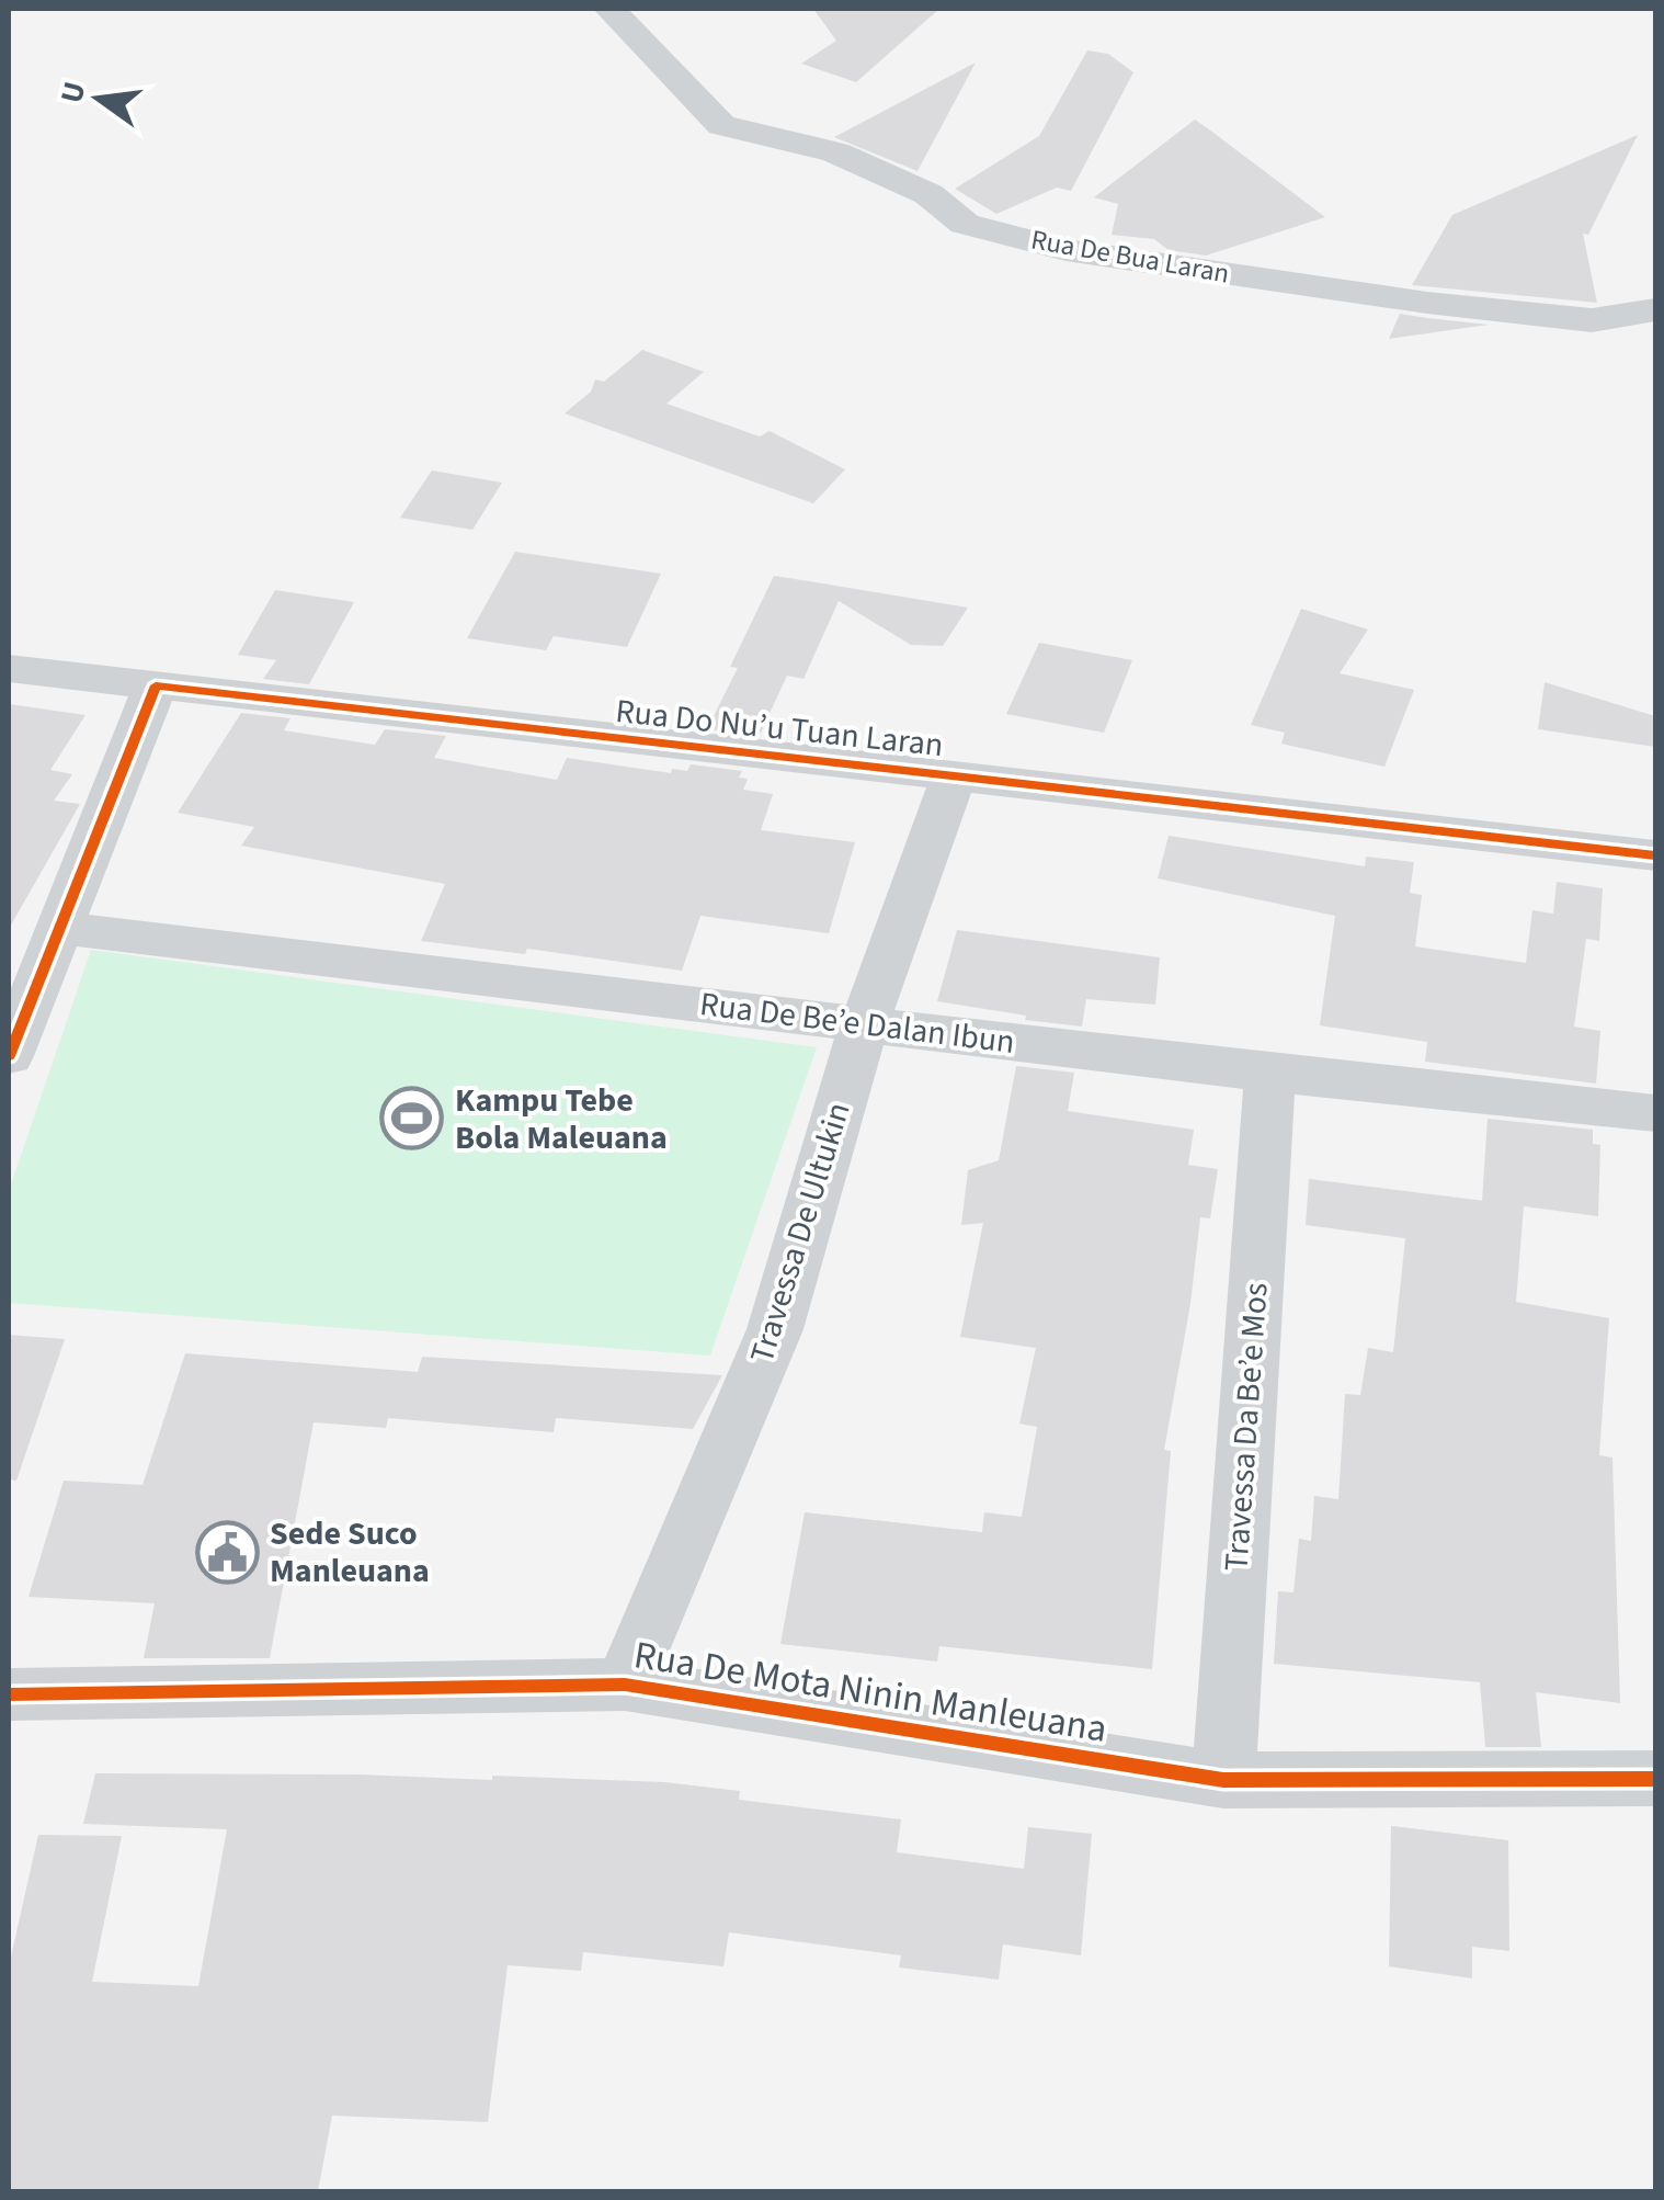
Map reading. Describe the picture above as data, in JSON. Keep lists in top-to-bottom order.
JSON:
{
  "streets": {
    "street": [
      "Rua De Bua Laran",
      "Rua Do Nu’u Tuan Laran",
      "Rua De Be’e Dalan Ibun",
      "Travessa De Ultukin",
      "Travessa Da Be’e Mos",
      "Rua De Mota Ninin Manleuana"
    ]
  },
  "crossings": [
    ["Rua Do Nu’u Tuan Laran", "Travessa De Ultukin"],
    ["Rua De Be’e Dalan Ibun", "Travessa De Ultukin"],
    ["Rua De Be’e Dalan Ibun", "Travessa Da Be’e Mos"],
    ["Travessa De Ultukin", "Rua De Mota Ninin Manleuana"],
    ["Travessa Da Be’e Mos", "Rua De Mota Ninin Manleuana"]
  ],
  "places": {
    "sports": ["Kampu Tebe Bola Maleuana"],
    "public building": ["Sede Suco Manleuana"]
  },
  "north": "left"
}
